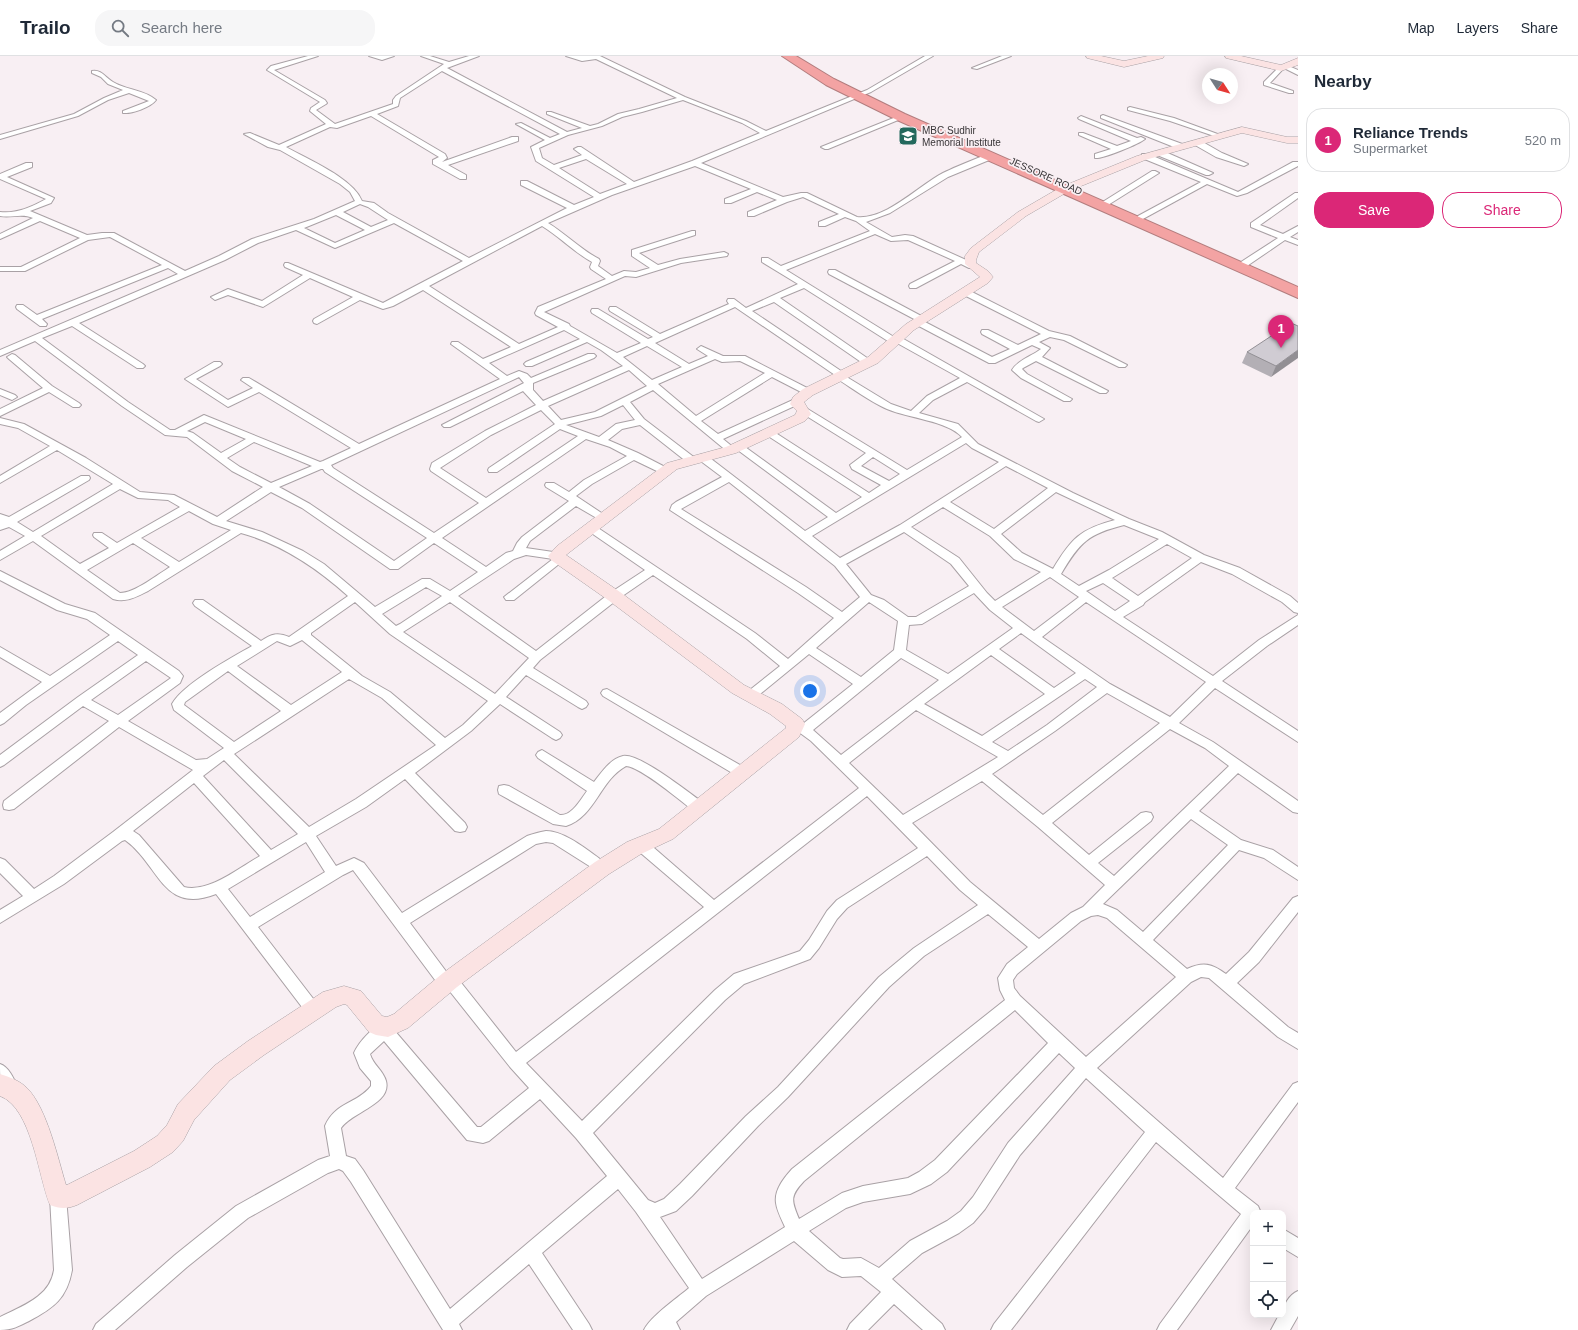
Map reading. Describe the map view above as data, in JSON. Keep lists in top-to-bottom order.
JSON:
{
  "streets": {
    "highway": ["JESSORE ROAD"]
  },
  "places": {
    "school or university": ["MBC Sudhir Memorial Institute"]
  },
  "north": "bottom right",
  "page": {
    "header": "Trailo",
    "search": "Search here",
    "nav": ["Map", "Layers", "Share"],
    "heading": "Nearby",
    "list": [
      {
        "mark": "1",
        "name": "Reliance Trends",
        "note": "Supermarket",
        "value": "520 m"
      }
    ],
    "buttons": ["Save", "Share"],
    "pins": "1",
    "map_buttons": ["+", "−"]
  }
}
